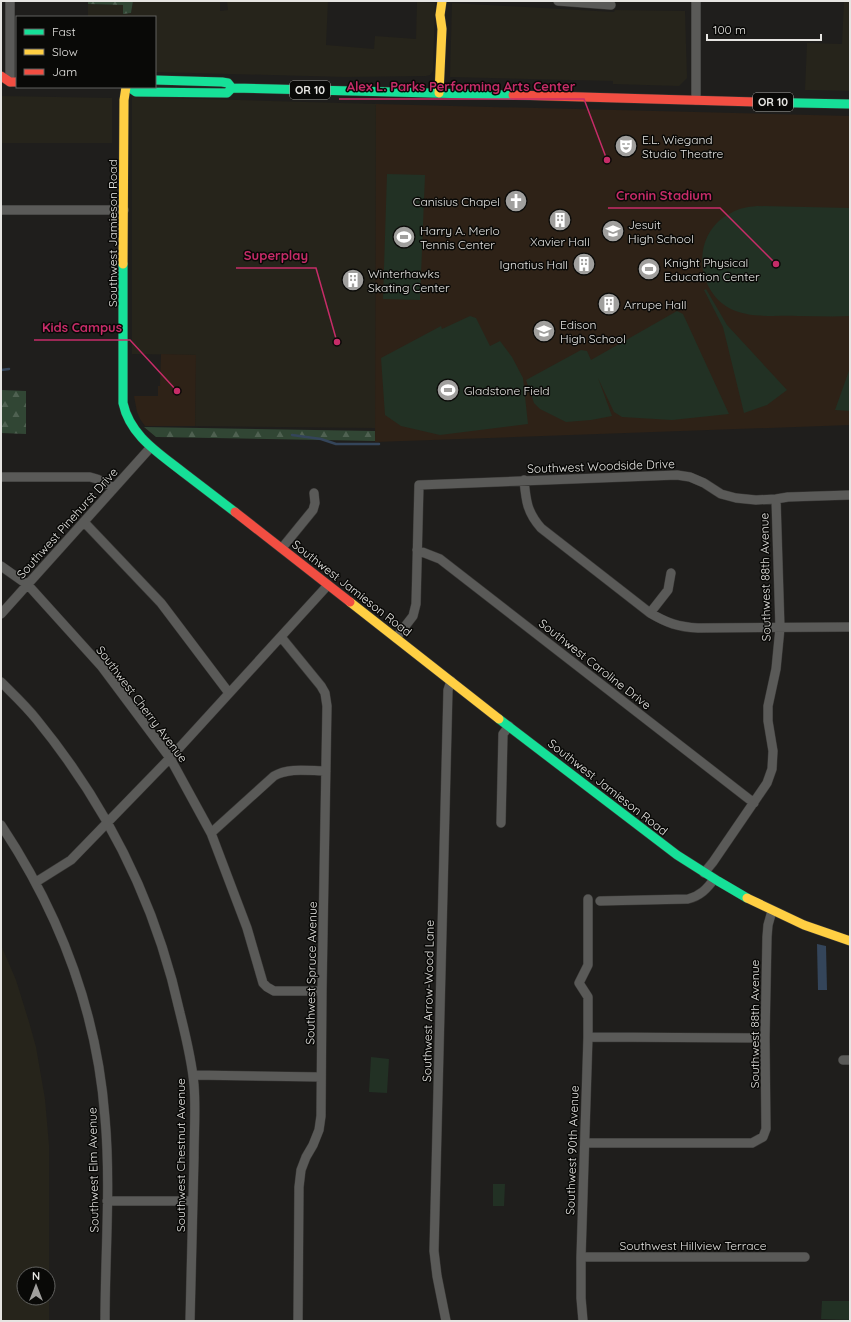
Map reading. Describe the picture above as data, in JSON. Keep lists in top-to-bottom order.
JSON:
{
  "streets": {
    "street": [
      "OR 10",
      "Southwest Jamieson Road",
      "Southwest Woodside Drive",
      "Southwest Pinehurst Drive",
      "Southwest 88th Avenue",
      "Southwest Caroline Drive",
      "Southwest Cherry Avenue",
      "Southwest Spruce Avenue",
      "Southwest Arrow-Wood Lane",
      "Southwest 90th Avenue",
      "Southwest Chestnut Avenue",
      "Southwest Elm Avenue",
      "Southwest Hillview Terrace"
    ]
  },
  "crossings": [
    ["Southwest Jamieson Road", "Southwest Pinehurst Drive"],
    ["Southwest Jamieson Road", "Southwest 88th Avenue"],
    ["Southwest Jamieson Road", "Southwest Arrow-Wood Lane"],
    ["Southwest Woodside Drive", "Southwest 88th Avenue"],
    ["Southwest Woodside Drive", "Southwest Caroline Drive"],
    ["Southwest Pinehurst Drive", "Southwest Cherry Avenue"],
    ["Southwest 88th Avenue", "Southwest Caroline Drive"],
    ["Southwest 88th Avenue", "Southwest 90th Avenue"],
    ["Southwest Cherry Avenue", "Southwest Spruce Avenue"],
    ["Southwest 90th Avenue", "Southwest Hillview Terrace"]
  ],
  "places": {
    "theatre": ["E.L. Wiegand Studio Theatre"],
    "other": [
      "Alex L. Parks Performing Arts Center",
      "Cronin Stadium",
      "Superplay",
      "Kids Campus"
    ],
    "church": ["Canisius Chapel"],
    "building": [
      "Xavier Hall",
      "Ignatius Hall",
      "Winterhawks Skating Center",
      "Arrupe Hall"
    ],
    "school or university": ["Jesuit High School", "Edison High School"],
    "sports": ["Harry A. Merlo Tennis Center", "Knight Physical Education Center", "Gladstone Field"]
  },
  "legend": ["Fast", "Slow", "Jam"],
  "scale_bar": "100 m",
  "north": "top"
}
